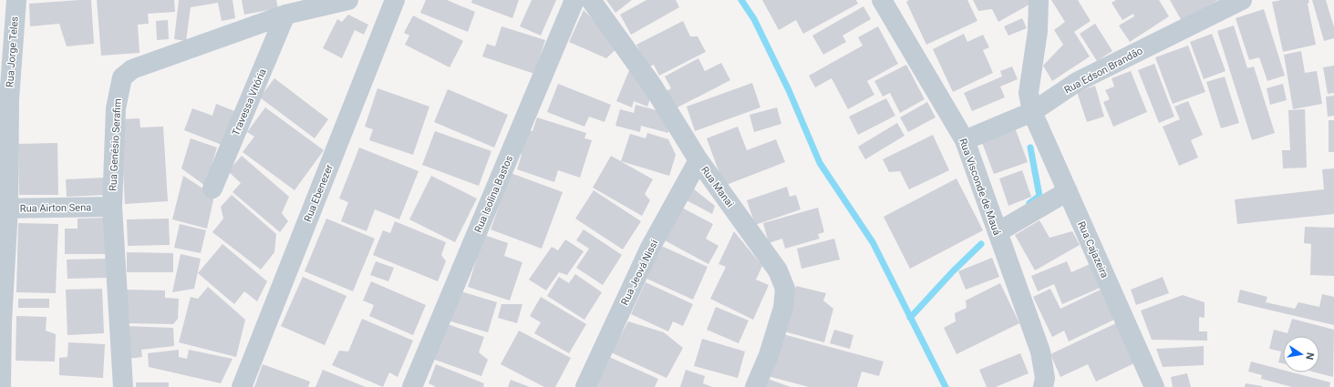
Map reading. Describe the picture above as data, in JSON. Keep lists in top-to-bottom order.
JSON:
{
  "streets": {
    "street": [
      "Rua Jorge Teles",
      "Rua Edson Brandão",
      "Travessa Vitória",
      "Rua Genésio Serafim",
      "Rua Manai",
      "Rua Visconde de Mauá",
      "Rua Ebenezer",
      "Rua Isolina Bastos",
      "Rua Airton Sena",
      "Rua Cajazeira",
      "Rua Jeová Nissi"
    ]
  },
  "crossings": [
    ["Rua Jorge Teles", "Rua Airton Sena"],
    ["Rua Edson Brandão", "Rua Visconde de Mauá"],
    ["Rua Edson Brandão", "Rua Cajazeira"],
    ["Travessa Vitória", "Rua Genésio Serafim"],
    ["Rua Genésio Serafim", "Rua Airton Sena"],
    ["Rua Manai", "Rua Jeová Nissi"]
  ],
  "north": "right"
}
